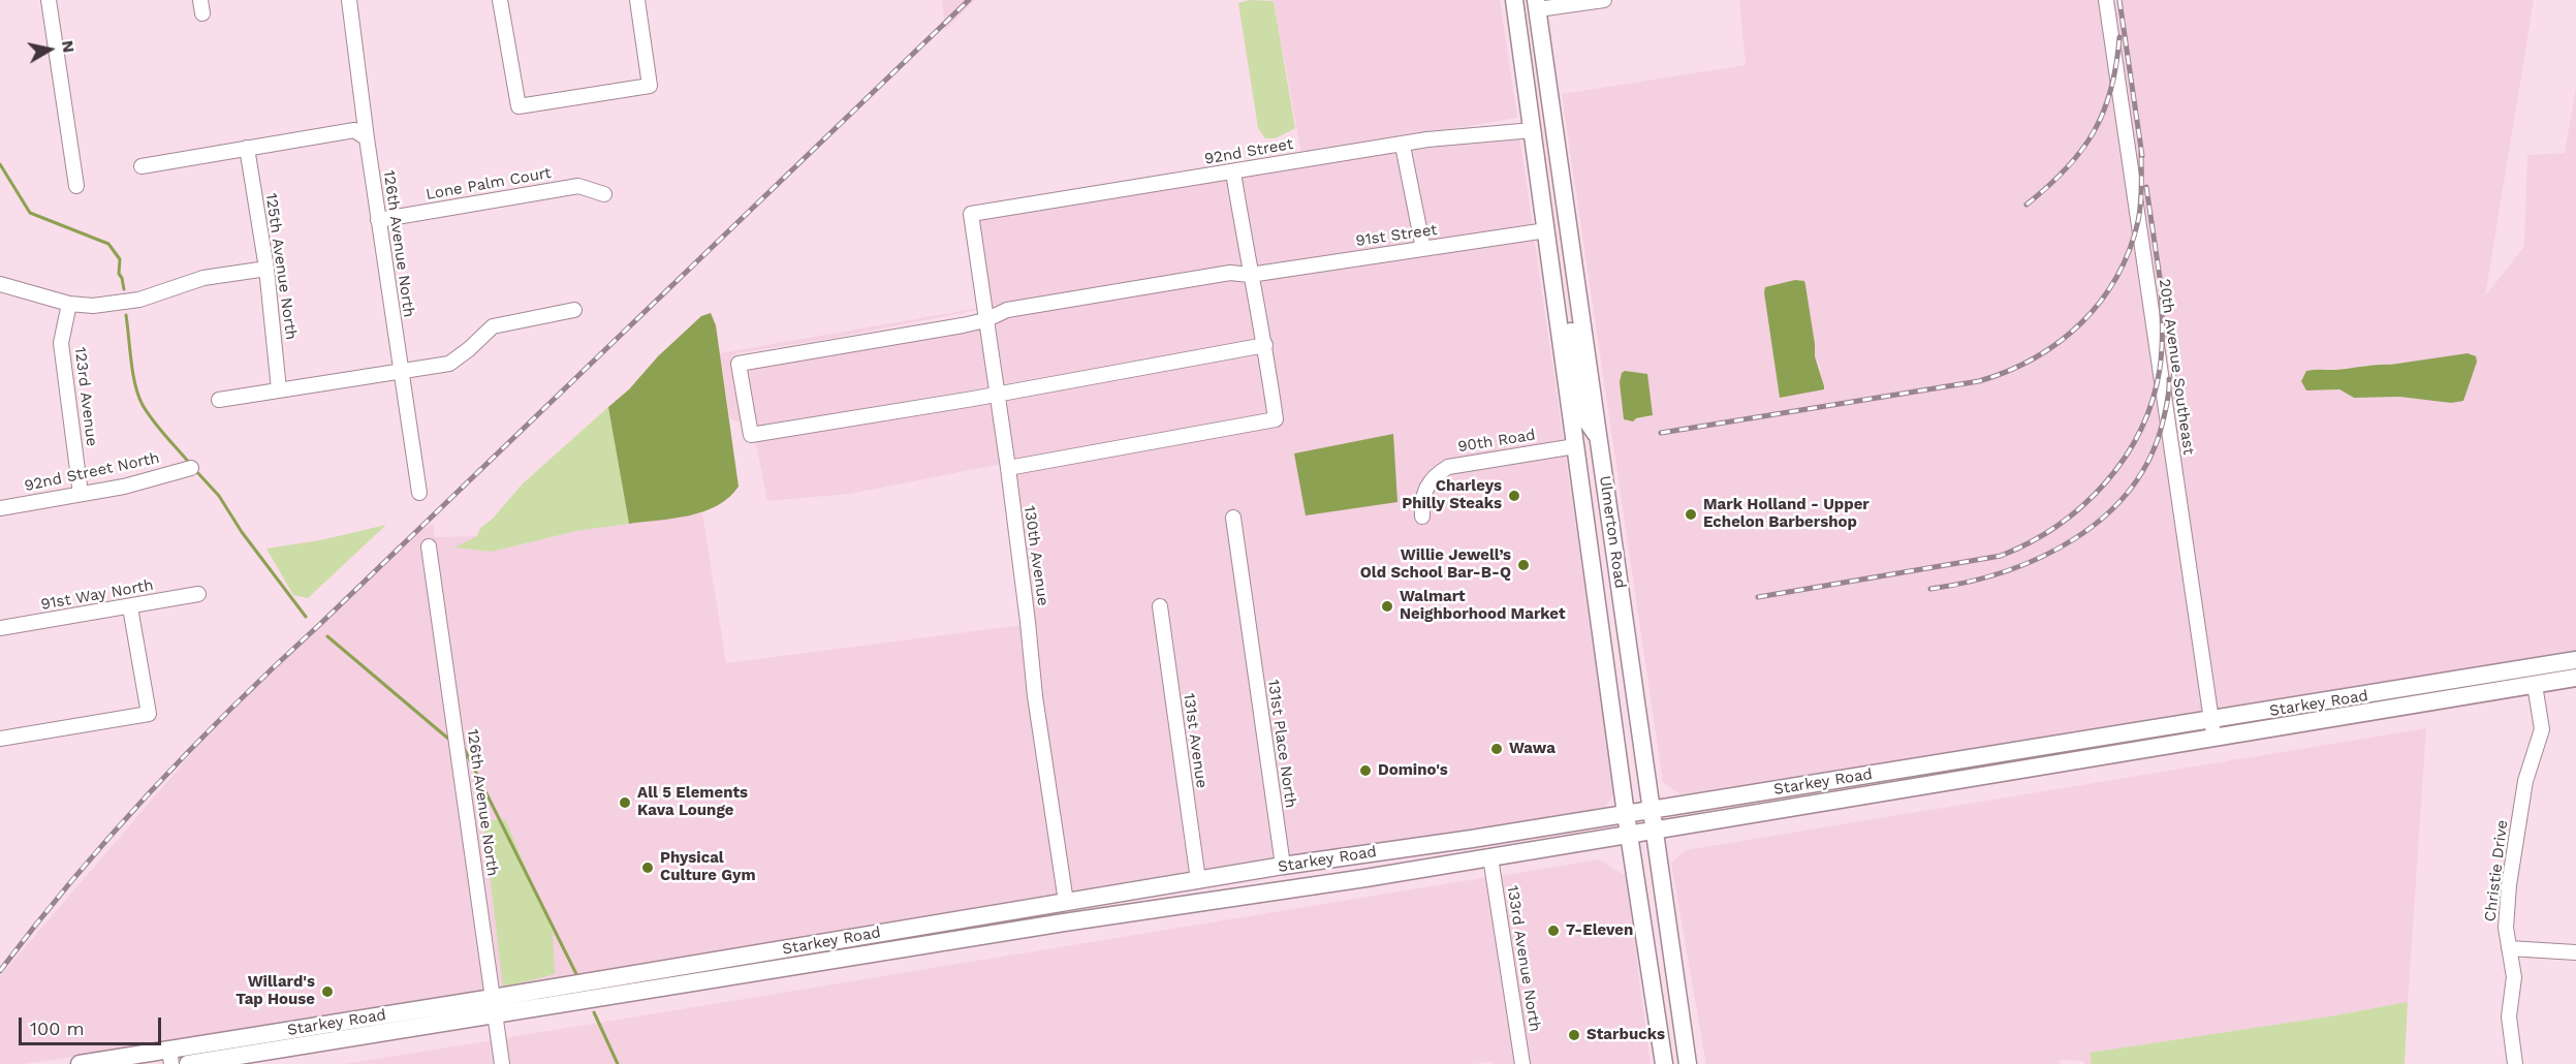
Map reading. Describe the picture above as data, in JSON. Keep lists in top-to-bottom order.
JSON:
{
  "streets": {
    "main road": ["Ulmerton Road", "Starkey Road"],
    "street": [
      "92nd Street",
      "Lone Palm Court",
      "91st Street",
      "126th Avenue North",
      "125th Avenue North",
      "20th Avenue Southeast",
      "123rd Avenue",
      "90th Road",
      "92nd Street North",
      "130th Avenue",
      "91st Way North",
      "131st Avenue",
      "131st Place North",
      "Christie Drive",
      "133rd Avenue North"
    ]
  },
  "crossings": [
    ["92nd Street", "Ulmerton Road"],
    ["92nd Street", "130th Avenue"],
    ["Lone Palm Court", "126th Avenue North"],
    ["91st Street", "Ulmerton Road"],
    ["91st Street", "130th Avenue"],
    ["126th Avenue North", "Starkey Road"],
    ["20th Avenue Southeast", "Starkey Road"],
    ["123rd Avenue", "92nd Street North"],
    ["90th Road", "Ulmerton Road"],
    ["Ulmerton Road", "Starkey Road"],
    ["130th Avenue", "Starkey Road"],
    ["Starkey Road", "131st Avenue"],
    ["Starkey Road", "131st Place North"],
    ["Starkey Road", "Christie Drive"],
    ["Starkey Road", "133rd Avenue North"]
  ],
  "places": [
    "Charleys Philly Steaks",
    "Mark Holland - Upper Echelon Barbershop",
    "Willie Jewell’s Old School Bar-B-Q",
    "Walmart Neighborhood Market",
    "Wawa",
    "Domino's",
    "All 5 Elements Kava Lounge",
    "Physical Culture Gym",
    "7-Eleven",
    "Willard's Tap House",
    "Starbucks"
  ],
  "scale_bar": "100 m",
  "north": "right"
}
